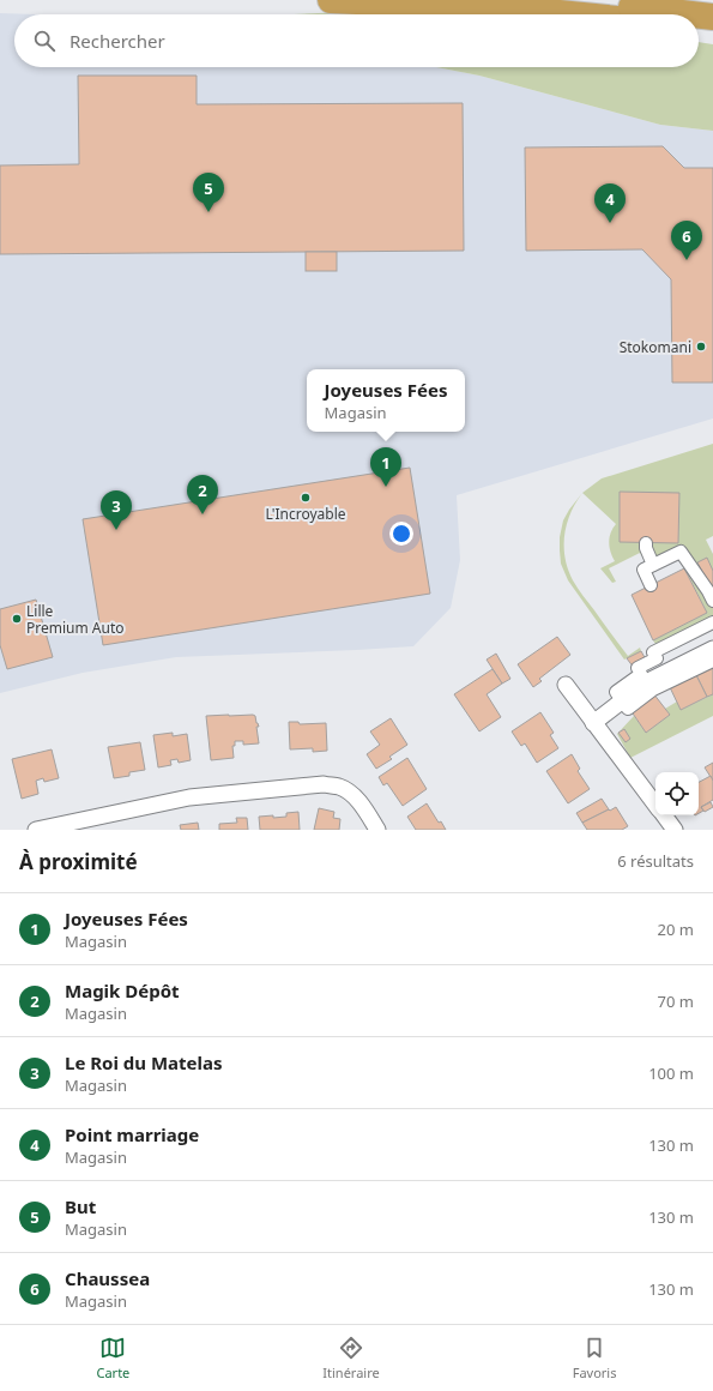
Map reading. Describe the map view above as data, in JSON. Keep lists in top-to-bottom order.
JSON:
{
  "places": ["Stokomani", "L'Incroyable", "Lille Premium Auto"],
  "page": {
    "search": "Rechercher",
    "pins": [
      "5",
      "4",
      "6",
      "1",
      "2",
      "3"
    ],
    "popup": ["Joyeuses Fées", "Magasin"],
    "heading": ["À proximité", "6 résultats"],
    "list": [
      {
        "mark": "1",
        "name": "Joyeuses Fées",
        "note": "Magasin",
        "value": "20 m"
      },
      {
        "mark": "2",
        "name": "Magik Dépôt",
        "note": "Magasin",
        "value": "70 m"
      },
      {
        "mark": "3",
        "name": "Le Roi du Matelas",
        "note": "Magasin",
        "value": "100 m"
      },
      {
        "mark": "4",
        "name": "Point marriage",
        "note": "Magasin",
        "value": "130 m"
      },
      {
        "mark": "5",
        "name": "But",
        "note": "Magasin",
        "value": "130 m"
      },
      {
        "mark": "6",
        "name": "Chaussea",
        "note": "Magasin",
        "value": "130 m"
      }
    ],
    "nav": ["Carte", "Itinéraire", "Favoris"]
  }
}
